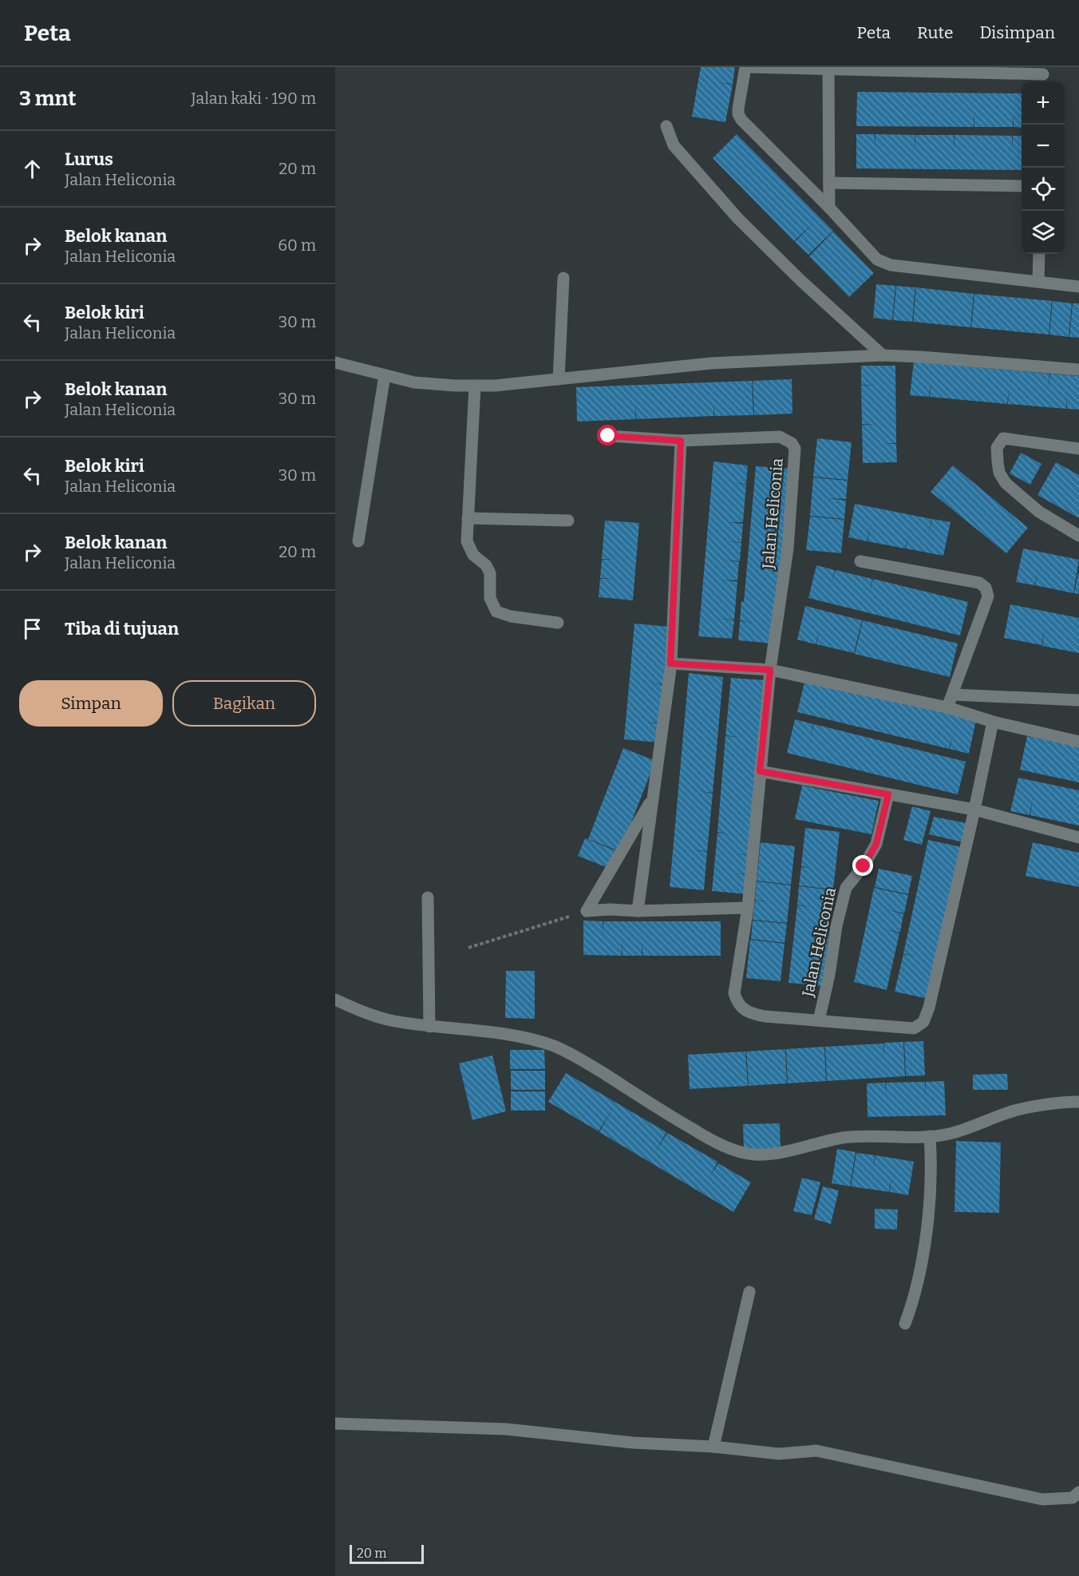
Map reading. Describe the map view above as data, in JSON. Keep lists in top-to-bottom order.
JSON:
{
  "streets": {
    "street": ["Jalan Heliconia"]
  },
  "scale_bar": "20 m",
  "page": {
    "header": "Peta",
    "nav": ["Peta", "Rute", "Disimpan"],
    "heading": ["3 mnt", "Jalan kaki · 190 m"],
    "map_buttons": ["+", "−"],
    "list": [
      ["Lurus", "Jalan Heliconia", "20 m"],
      ["Belok kanan", "Jalan Heliconia", "60 m"],
      ["Belok kiri", "Jalan Heliconia", "30 m"],
      ["Belok kanan", "Jalan Heliconia", "30 m"],
      ["Belok kiri", "Jalan Heliconia", "30 m"],
      ["Belok kanan", "Jalan Heliconia", "20 m"],
      "Tiba di tujuan"
    ],
    "buttons": ["Simpan", "Bagikan"],
    "scale": "20 m"
  }
}
